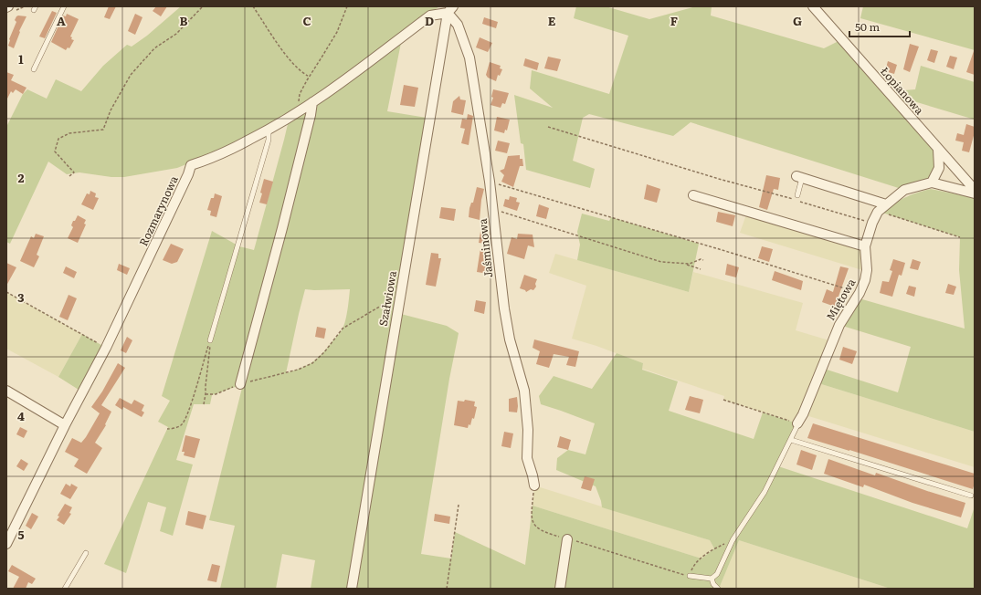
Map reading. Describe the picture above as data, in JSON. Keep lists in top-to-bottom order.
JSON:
{
  "streets": {
    "street": [
      "Łopianowa",
      "Rozmarynowa",
      "Jaśminowa",
      "Szałwiowa",
      "Miętowa"
    ]
  },
  "crossings": [
    ["Rozmarynowa", "Jaśminowa"],
    ["Rozmarynowa", "Szałwiowa"],
    ["Jaśminowa", "Szałwiowa"]
  ],
  "scale_bar": "50 m",
  "grid": {
    "columns": [
      "A",
      "B",
      "C",
      "D",
      "E",
      "F",
      "G"
    ],
    "rows": [
      "1",
      "2",
      "3",
      "4",
      "5"
    ]
  }
}
